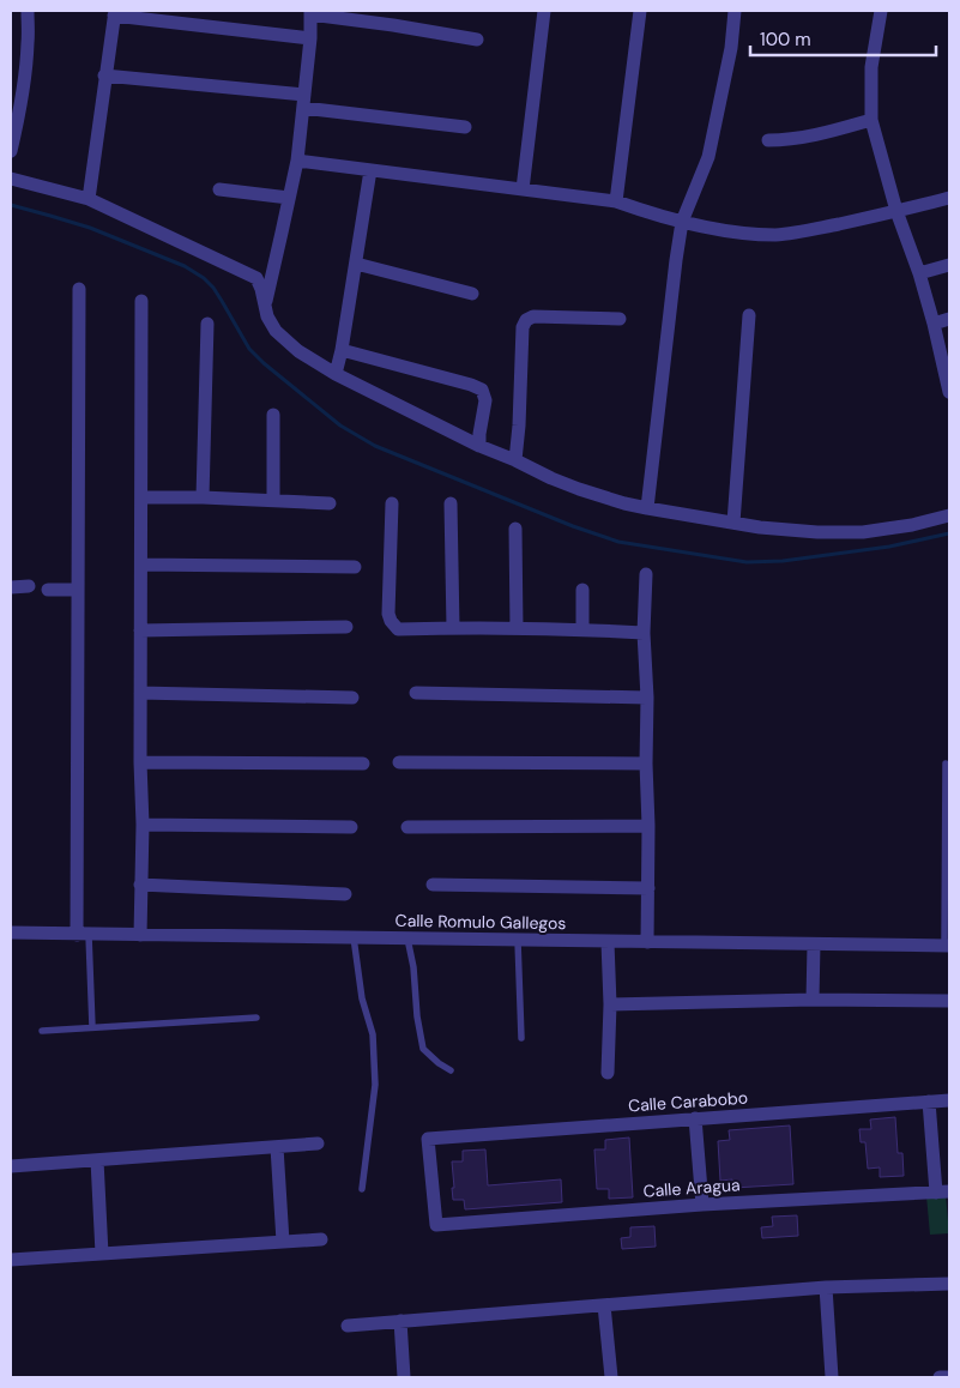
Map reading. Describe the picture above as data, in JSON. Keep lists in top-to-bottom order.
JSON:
{
  "streets": {
    "street": ["Calle Romulo Gallegos", "Calle Carabobo", "Calle Aragua"]
  },
  "crossings": [
    ["Calle Carabobo", "Calle Aragua"]
  ],
  "scale_bar": "100 m"
}
